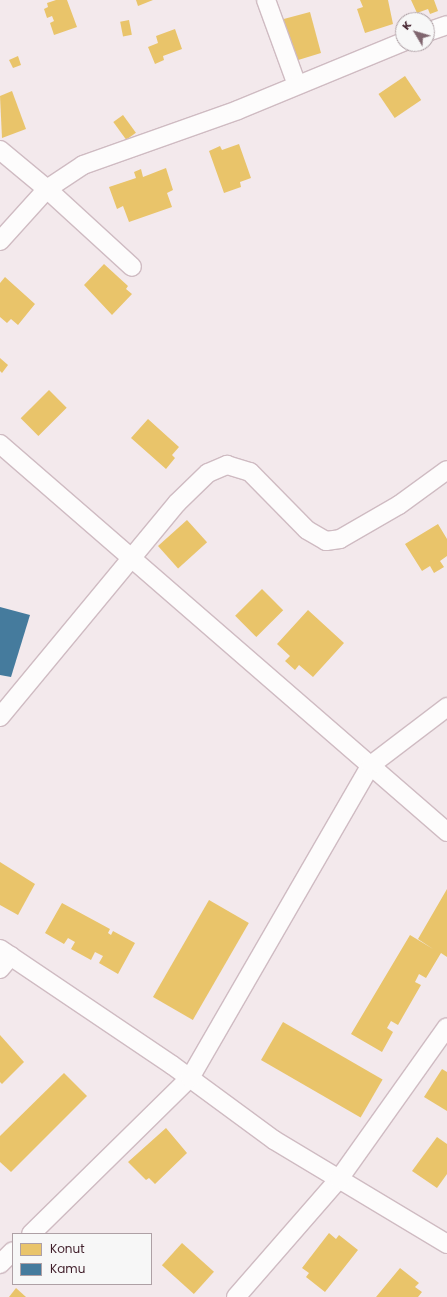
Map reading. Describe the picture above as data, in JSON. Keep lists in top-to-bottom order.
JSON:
{
  "legend": ["Konut", "Kamu"],
  "north": "top left"
}
